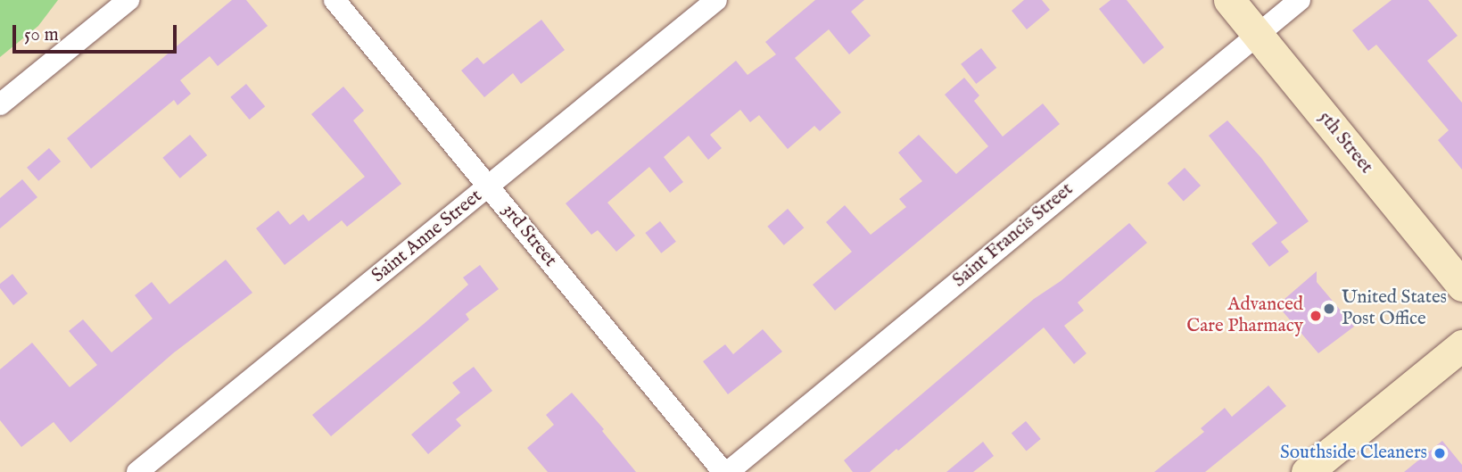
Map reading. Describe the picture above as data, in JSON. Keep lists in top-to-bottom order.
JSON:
{
  "streets": {
    "main road": ["5th Street"],
    "street": ["3rd Street", "Saint Francis Street", "Saint Anne Street"]
  },
  "crossings": [
    ["5th Street", "Saint Francis Street"],
    ["3rd Street", "Saint Anne Street"]
  ],
  "places": ["United States Post Office", "Advanced Care Pharmacy", "Southside Cleaners"],
  "scale_bar": "50 m"
}
